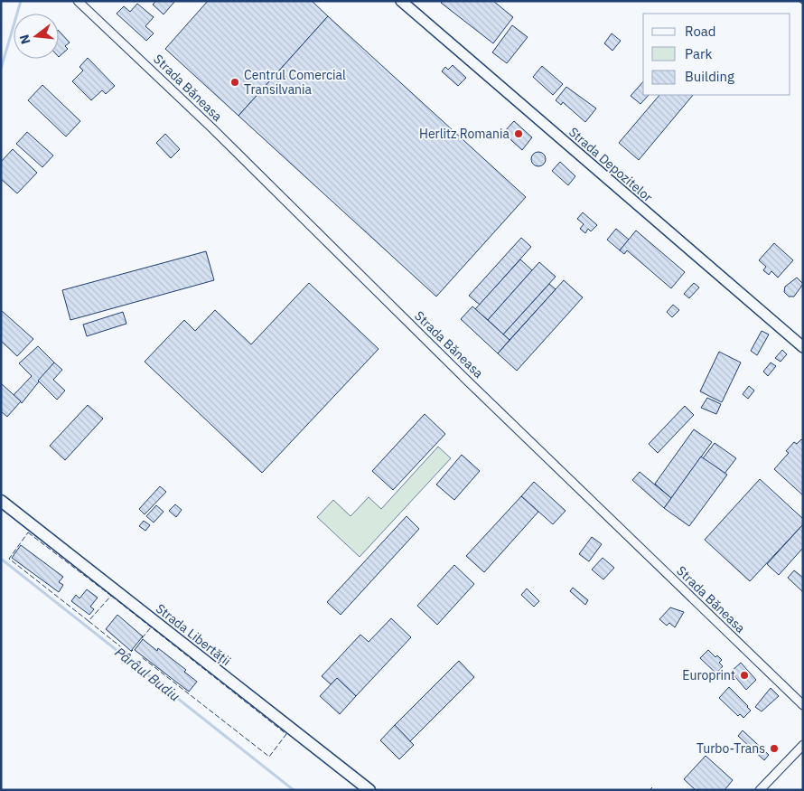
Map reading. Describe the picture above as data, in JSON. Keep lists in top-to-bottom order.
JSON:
{
  "streets": {
    "main road": ["Strada Libertății"],
    "street": ["Strada Băneasa", "Strada Depozitelor"]
  },
  "water": ["Pârâul Budiu"],
  "places": [
    "Centrul Comercial Transilvania",
    "Herlitz Romania",
    "Europrint",
    "Turbo-Trans"
  ],
  "legend": ["Road", "Park", "Building"],
  "north": "left"
}
